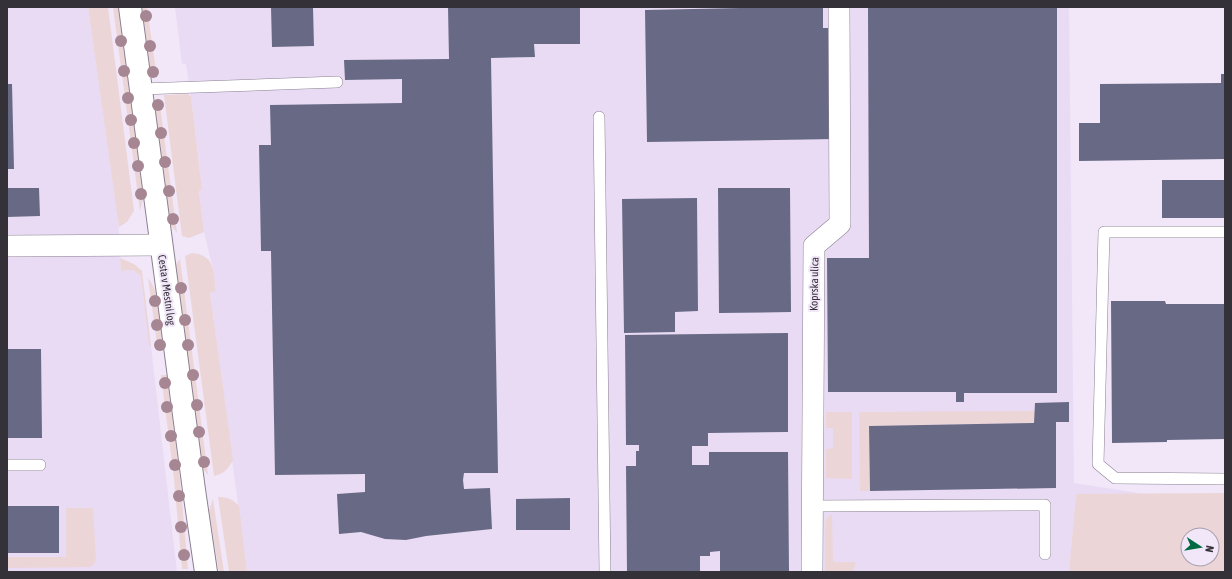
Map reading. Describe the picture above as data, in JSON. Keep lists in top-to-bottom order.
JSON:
{
  "streets": {
    "street": ["Koprska ulica", "Cesta v Mestni log"]
  },
  "north": "right"
}
